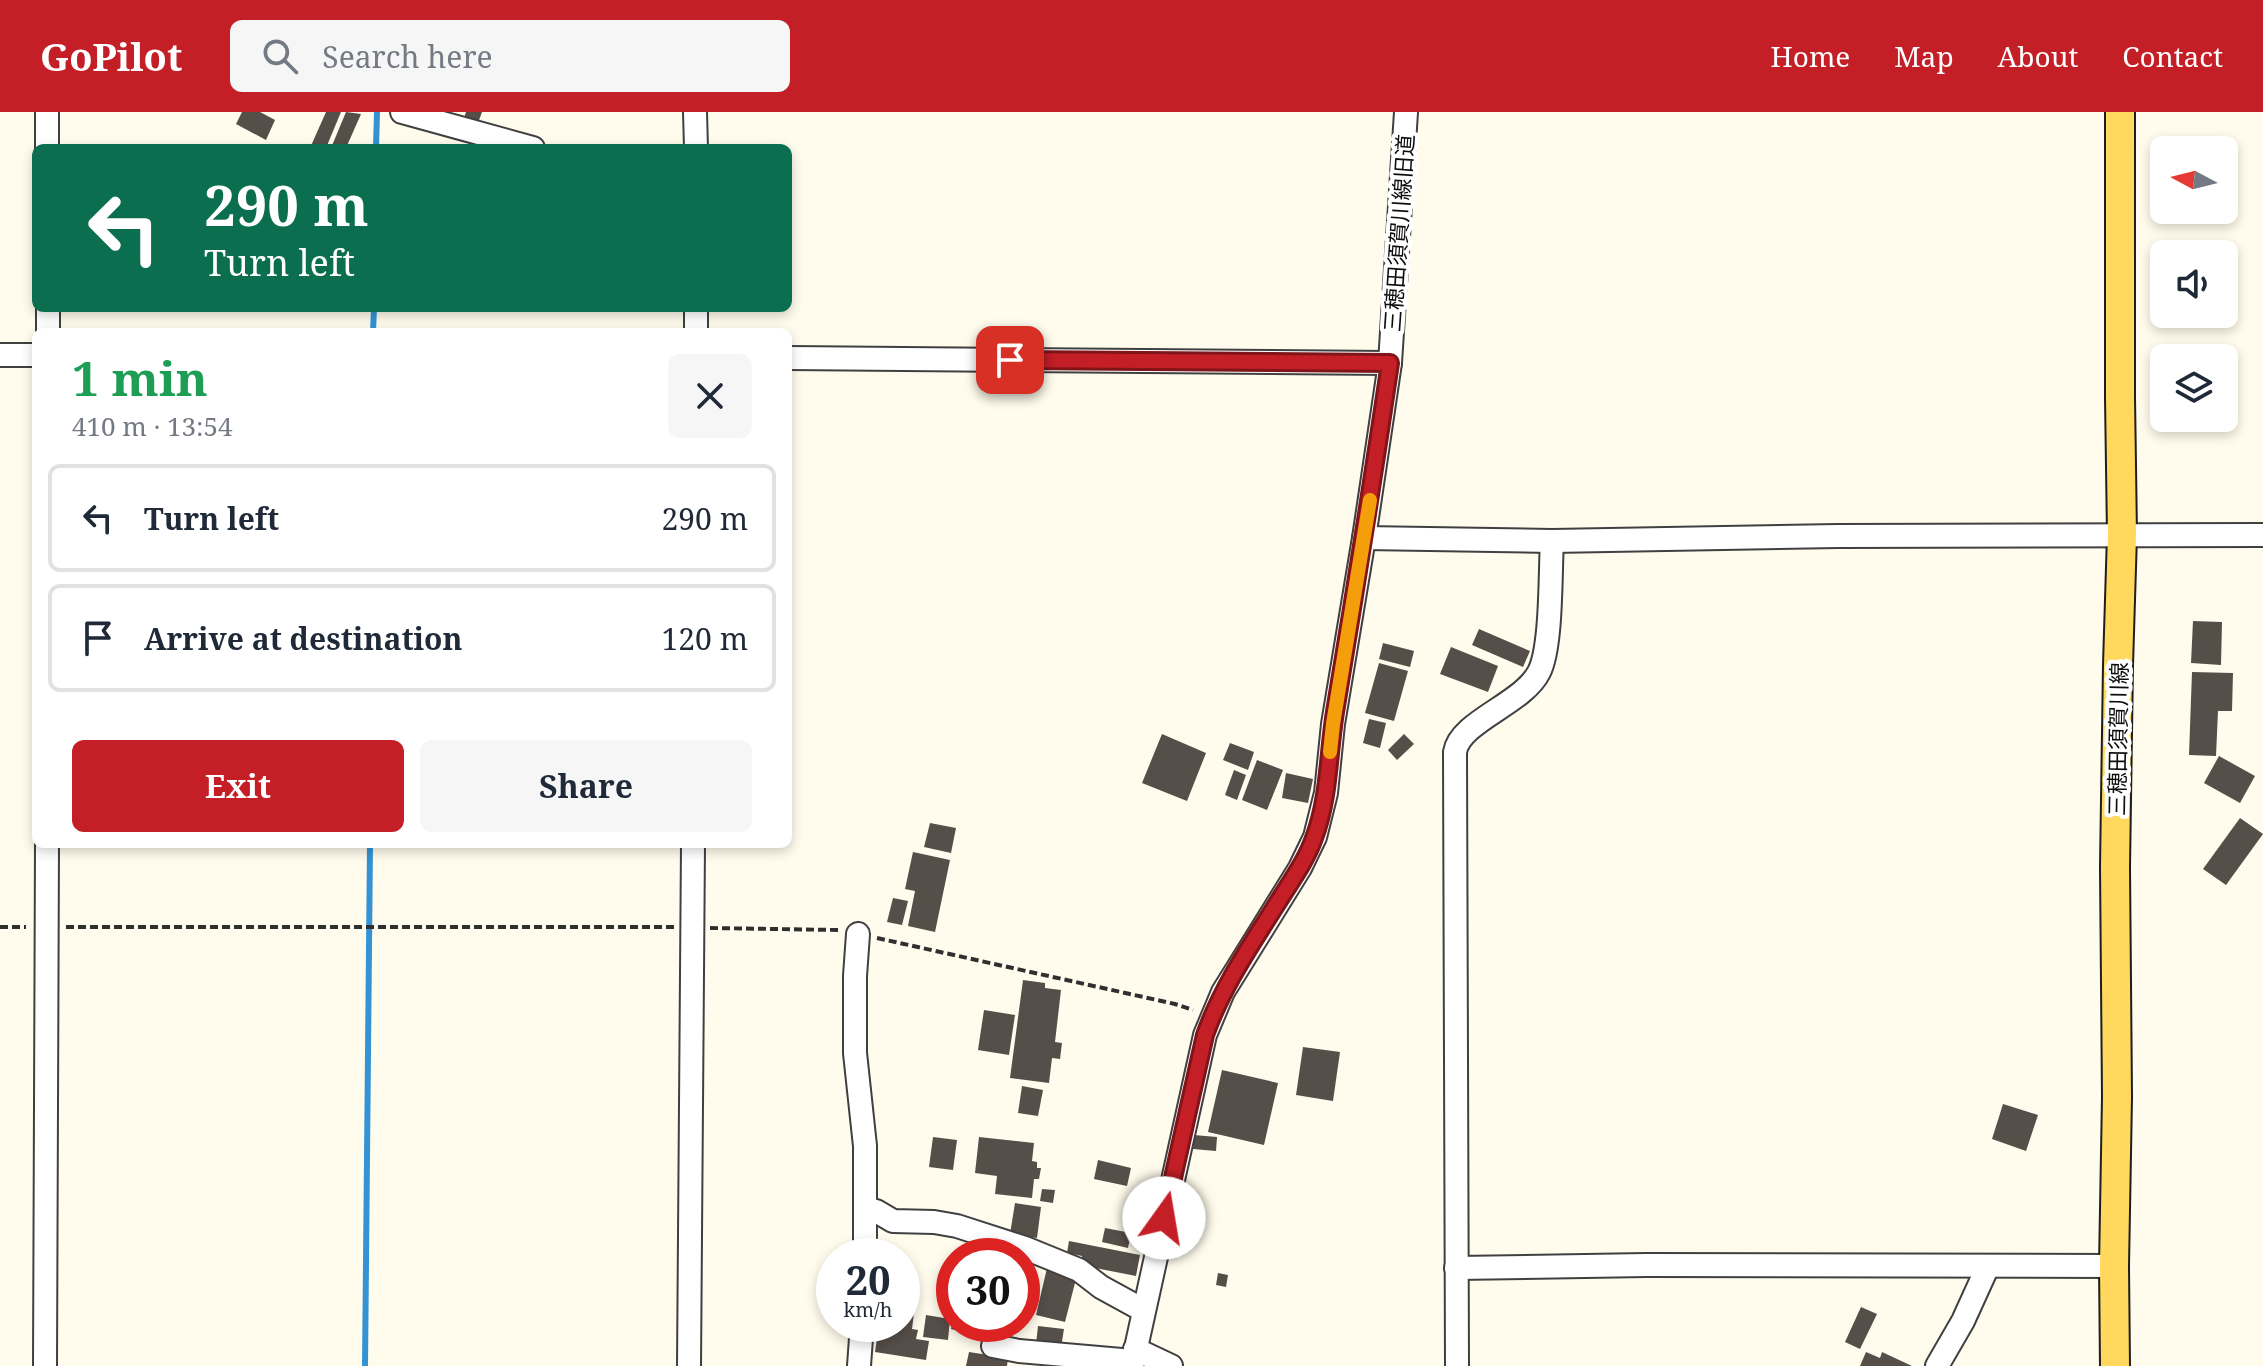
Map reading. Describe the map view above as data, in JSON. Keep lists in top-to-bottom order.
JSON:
{
  "streets": {
    "main road": ["三穂田須賀川線"],
    "street": ["三穂田須賀川線旧道"]
  },
  "north": "left",
  "page": {
    "header": "GoPilot",
    "search": "Search here",
    "nav": [
      "Home",
      "Map",
      "About",
      "Contact"
    ],
    "turn": ["290 m", "Turn left"],
    "heading": ["1 min", "410 m · 13:54"],
    "list": [
      {
        "name": "Turn left",
        "value": "290 m"
      },
      {
        "name": "Arrive at destination",
        "value": "120 m"
      }
    ],
    "buttons": ["Exit", "Share"],
    "speed": "20 km/h",
    "limit": "30"
  }
}
